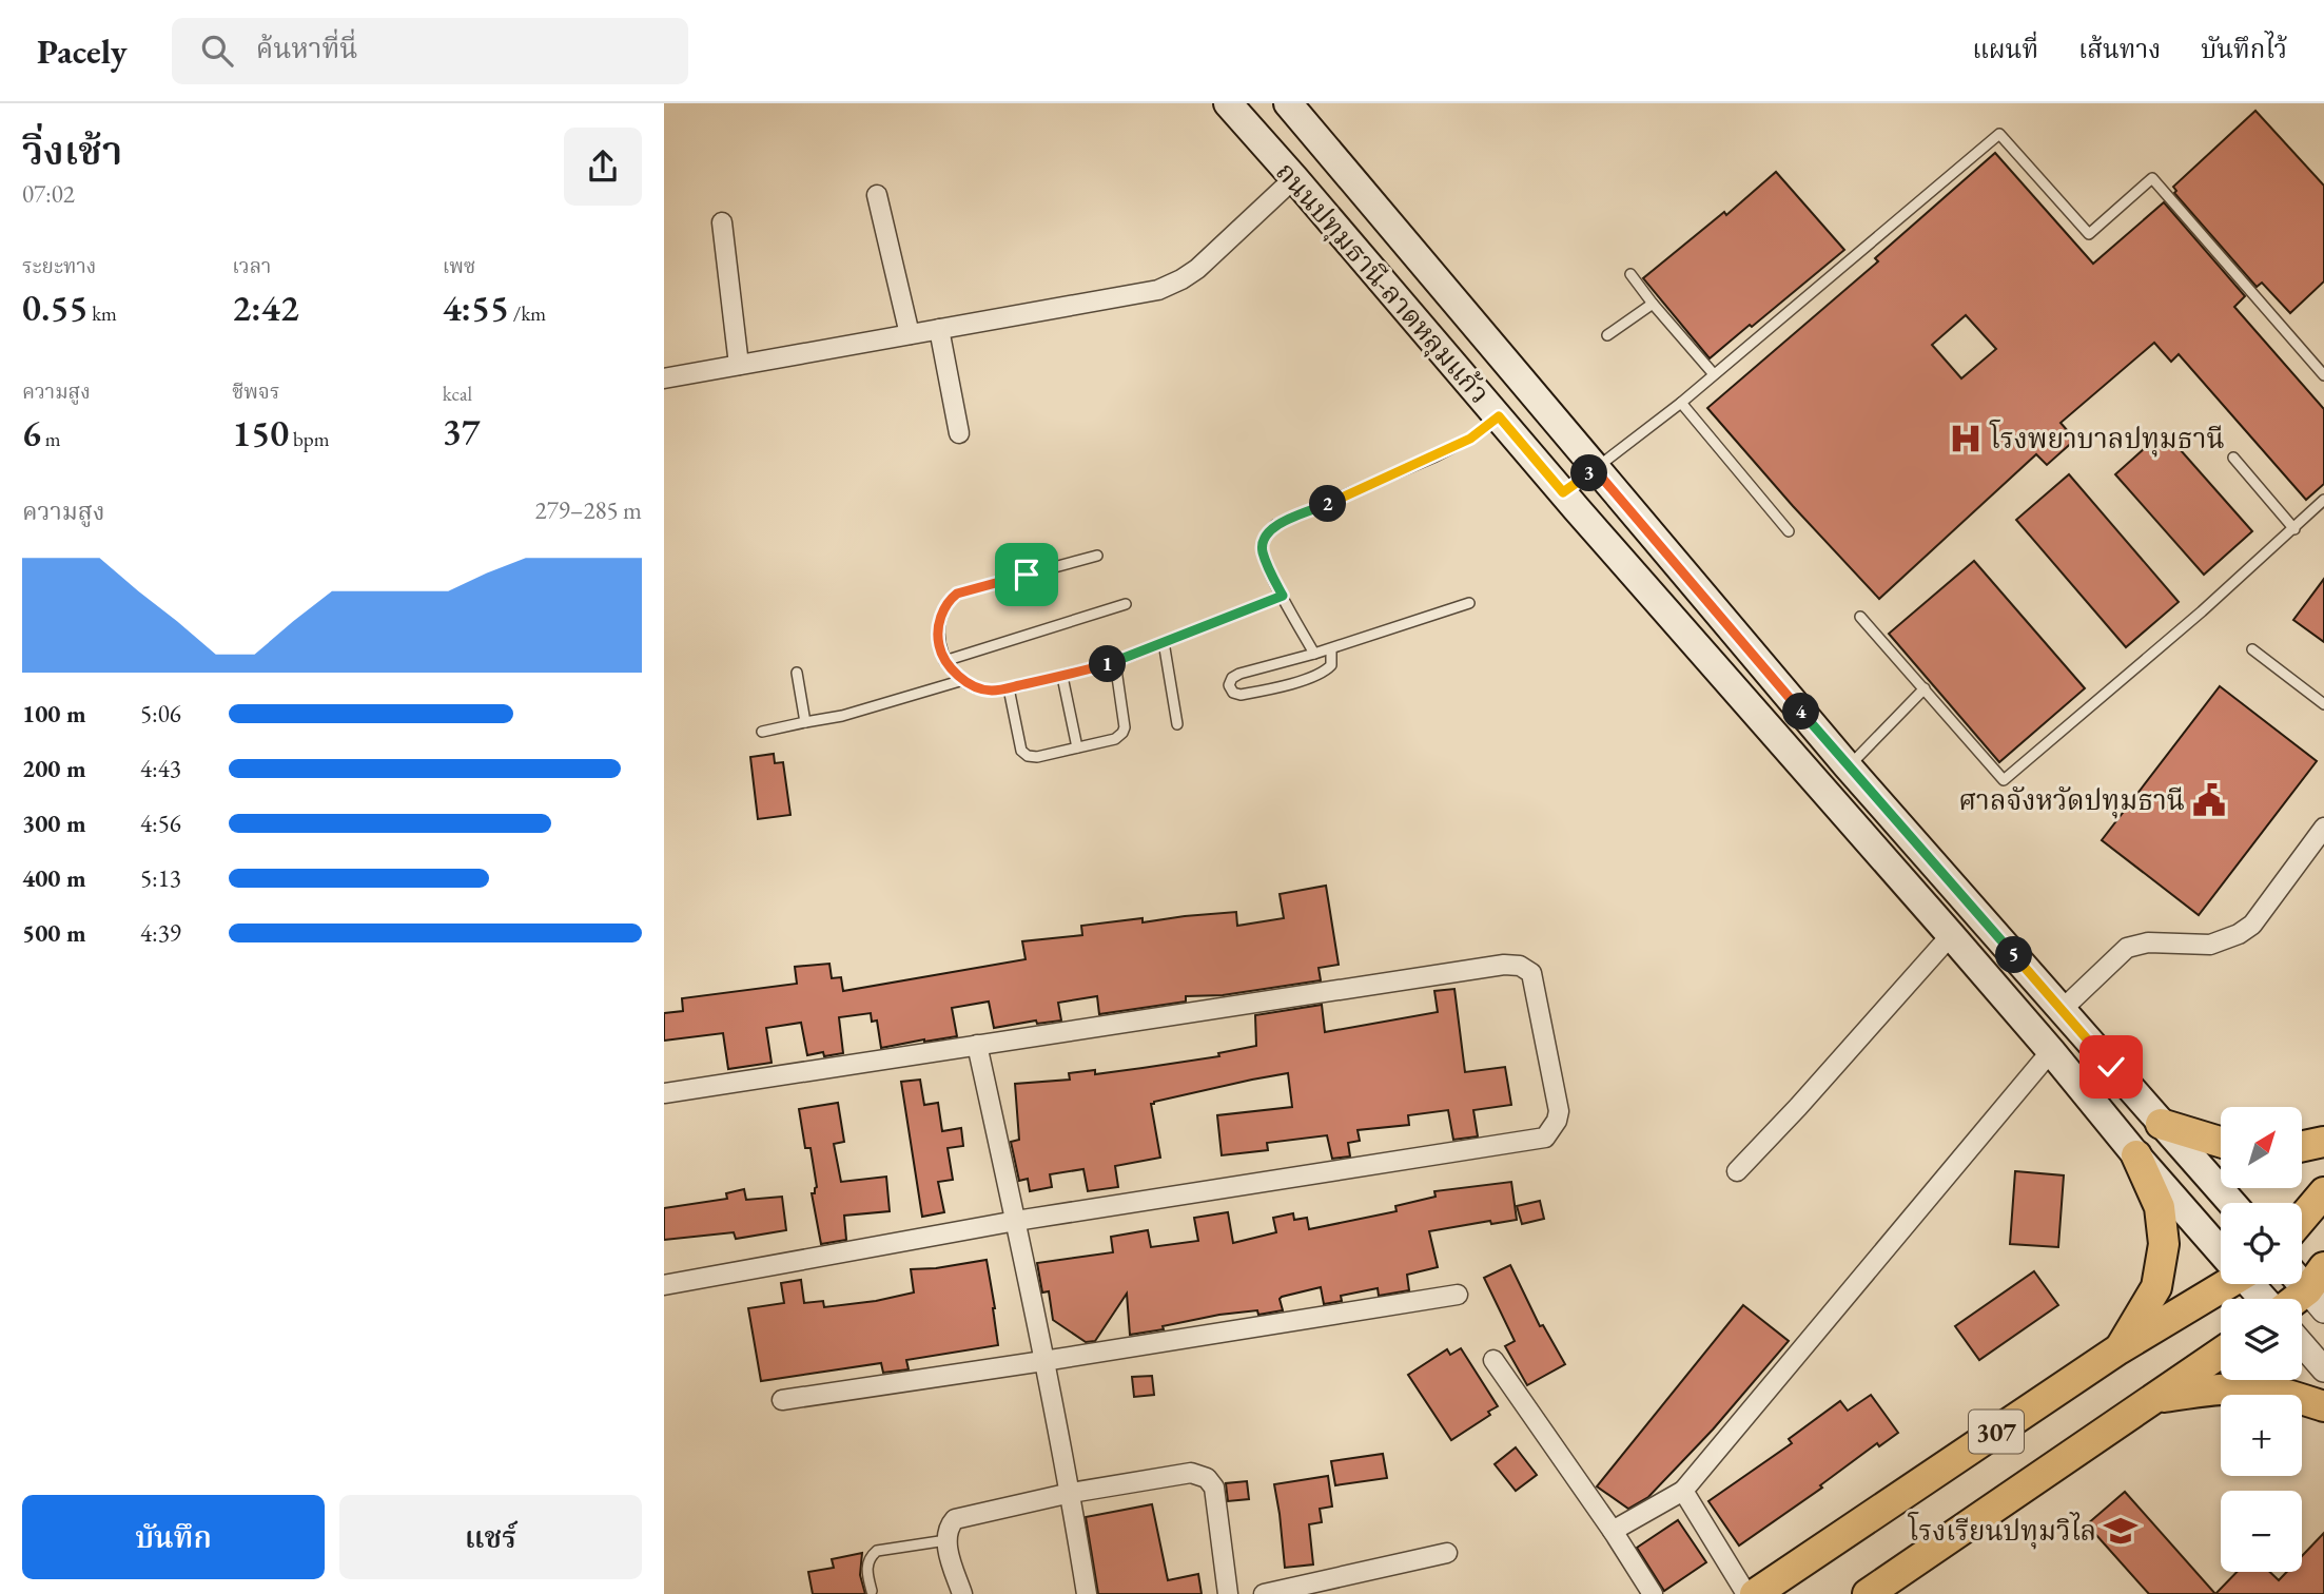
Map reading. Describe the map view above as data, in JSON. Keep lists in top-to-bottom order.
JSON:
{
  "streets": {
    "main road": ["ถนนปทุมธานี-ลาดหลุมแก้ว", "307"]
  },
  "places": {
    "hospital": ["โรงพยาบาลปทุมธานี"],
    "public building": ["ศาลจังหวัดปทุมธานี"],
    "school or university": ["โรงเรียนปทุมวิไล"]
  },
  "north": "top right",
  "page": {
    "header": "Pacely",
    "search": "ค้นหาที่นี่",
    "nav": ["แผนที่", "เส้นทาง", "บันทึกไว้"],
    "heading": ["วิ่งเช้า", "07:02"],
    "stats": [
      ["ระยะทาง", "0.55 km"],
      ["เวลา", "2:42"],
      ["เพซ", "4:55 /km"],
      ["ความสูง", "6 m"],
      ["ชีพจร", "150 bpm"],
      ["kcal", "37"]
    ],
    "pins": [
      "3",
      "2",
      "1",
      "4",
      "5"
    ],
    "chart": ["ความสูง", "279–285 m"],
    "list": [
      {
        "name": "100 m",
        "note": "5:06"
      },
      {
        "name": "200 m",
        "note": "4:43"
      },
      {
        "name": "300 m",
        "note": "4:56"
      },
      {
        "name": "400 m",
        "note": "5:13"
      },
      {
        "name": "500 m",
        "note": "4:39"
      }
    ],
    "map_buttons": ["+", "−"],
    "buttons": ["บันทึก", "แชร์"]
  }
}
